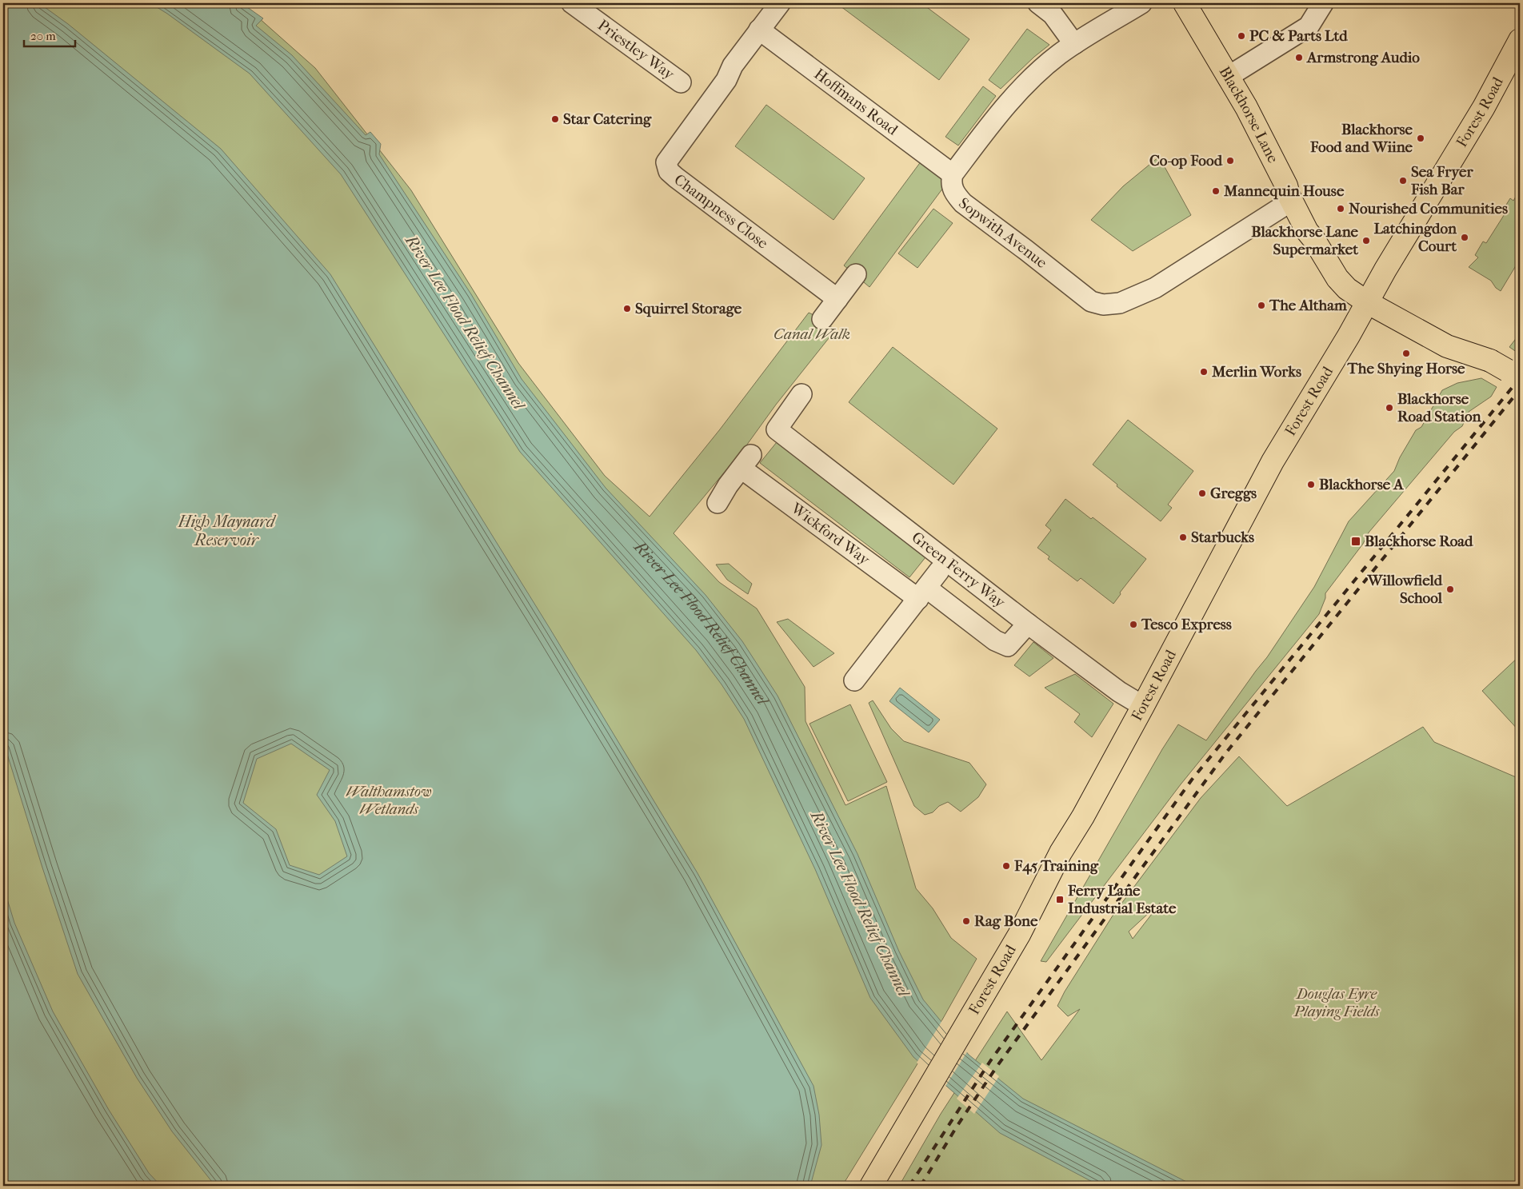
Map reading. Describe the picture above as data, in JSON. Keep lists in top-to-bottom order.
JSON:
{
  "streets": {
    "main road": ["Forest Road", "Blackhorse Lane"],
    "street": [
      "Priestley Way",
      "Hoffmans Road",
      "Champness Close",
      "Sopwith Avenue",
      "Wickford Way",
      "Green Ferry Way"
    ]
  },
  "crossings": [
    ["Hoffmans Road", "Champness Close"],
    ["Hoffmans Road", "Sopwith Avenue"],
    ["Forest Road", "Blackhorse Lane"],
    ["Forest Road", "Green Ferry Way"],
    ["Blackhorse Lane", "Sopwith Avenue"],
    ["Wickford Way", "Green Ferry Way"]
  ],
  "water": ["River Lee Flood Relief Channel", "High Maynard Reservoir"],
  "parks": ["Canal Walk", "Walthamstow Wetlands", "Douglas Eyre Playing Fields"],
  "places": {
    "other": [
      "PC & Parts Ltd",
      "Armstrong Audio",
      "Star Catering",
      "Blackhorse Food and Wiine",
      "Co-op Food",
      "Sea Fryer Fish Bar",
      "Mannequin House",
      "Nourished Communities",
      "Latchingdon Court",
      "Blackhorse Lane Supermarket",
      "The Altham",
      "Squirrel Storage",
      "The Shying Horse",
      "Merlin Works",
      "Blackhorse Road Station",
      "Blackhorse A",
      "Greggs",
      "Starbucks",
      "Willowfield School",
      "Tesco Express",
      "F45 Training",
      "Rag Bone"
    ],
    "transit": ["Blackhorse Road", "Ferry Lane Industrial Estate"]
  },
  "scale_bar": "20 m"
}
